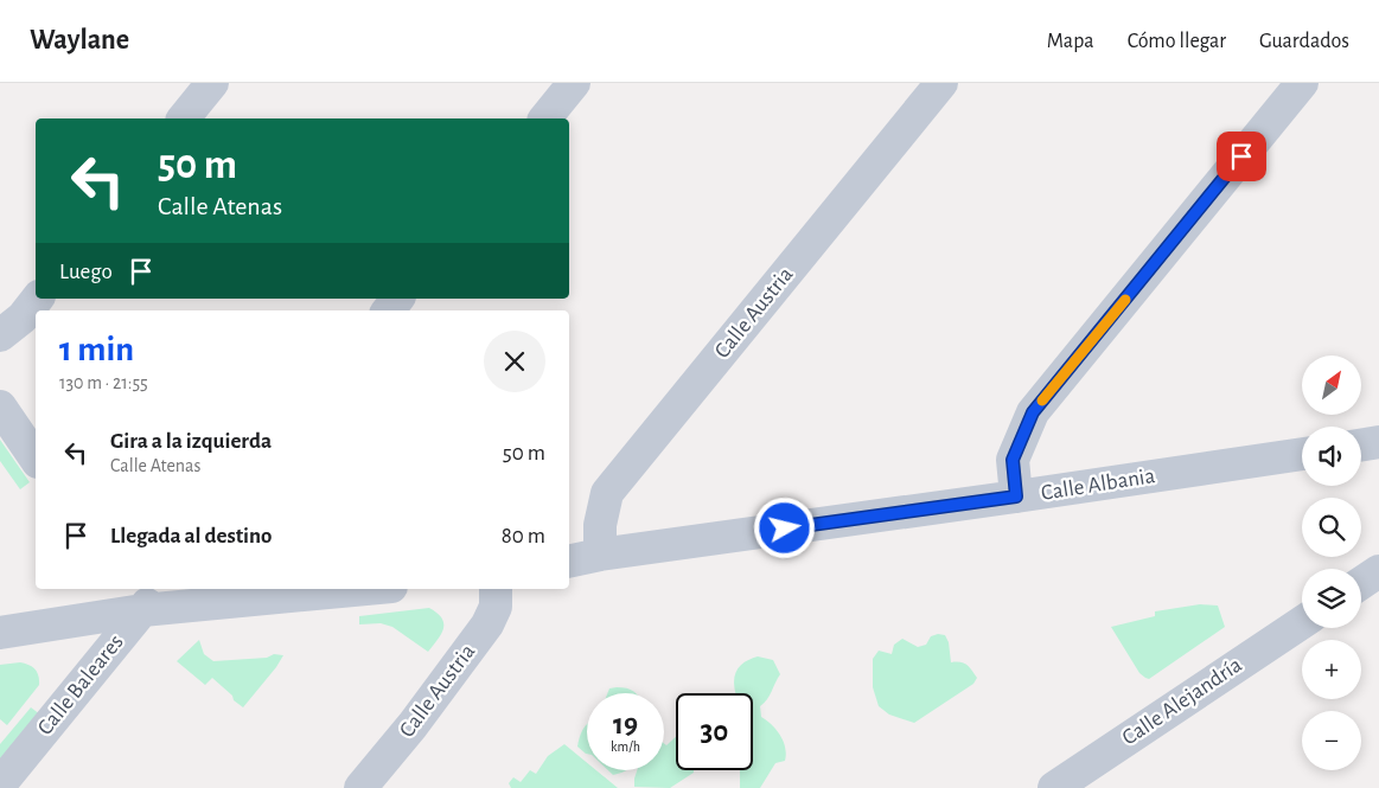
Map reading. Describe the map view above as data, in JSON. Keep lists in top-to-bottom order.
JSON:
{
  "streets": {
    "street": [
      "Calle Austria",
      "Calle Albania",
      "Calle Baleares",
      "Calle Alejandría"
    ]
  },
  "crossings": [
    ["Calle Austria", "Calle Albania"]
  ],
  "north": "top right",
  "page": {
    "header": "Waylane",
    "nav": ["Mapa", "Cómo llegar", "Guardados"],
    "turn": ["50 m", "Calle Atenas"],
    "then": "Luego",
    "heading": ["1 min", "130 m · 21:55"],
    "map_buttons": ["+", "−"],
    "list": [
      {
        "name": "Gira a la izquierda",
        "note": "Calle Atenas",
        "value": "50 m"
      },
      {
        "name": "Llegada al destino",
        "value": "80 m"
      }
    ],
    "speed": "19 km/h",
    "limit": "30"
  }
}
